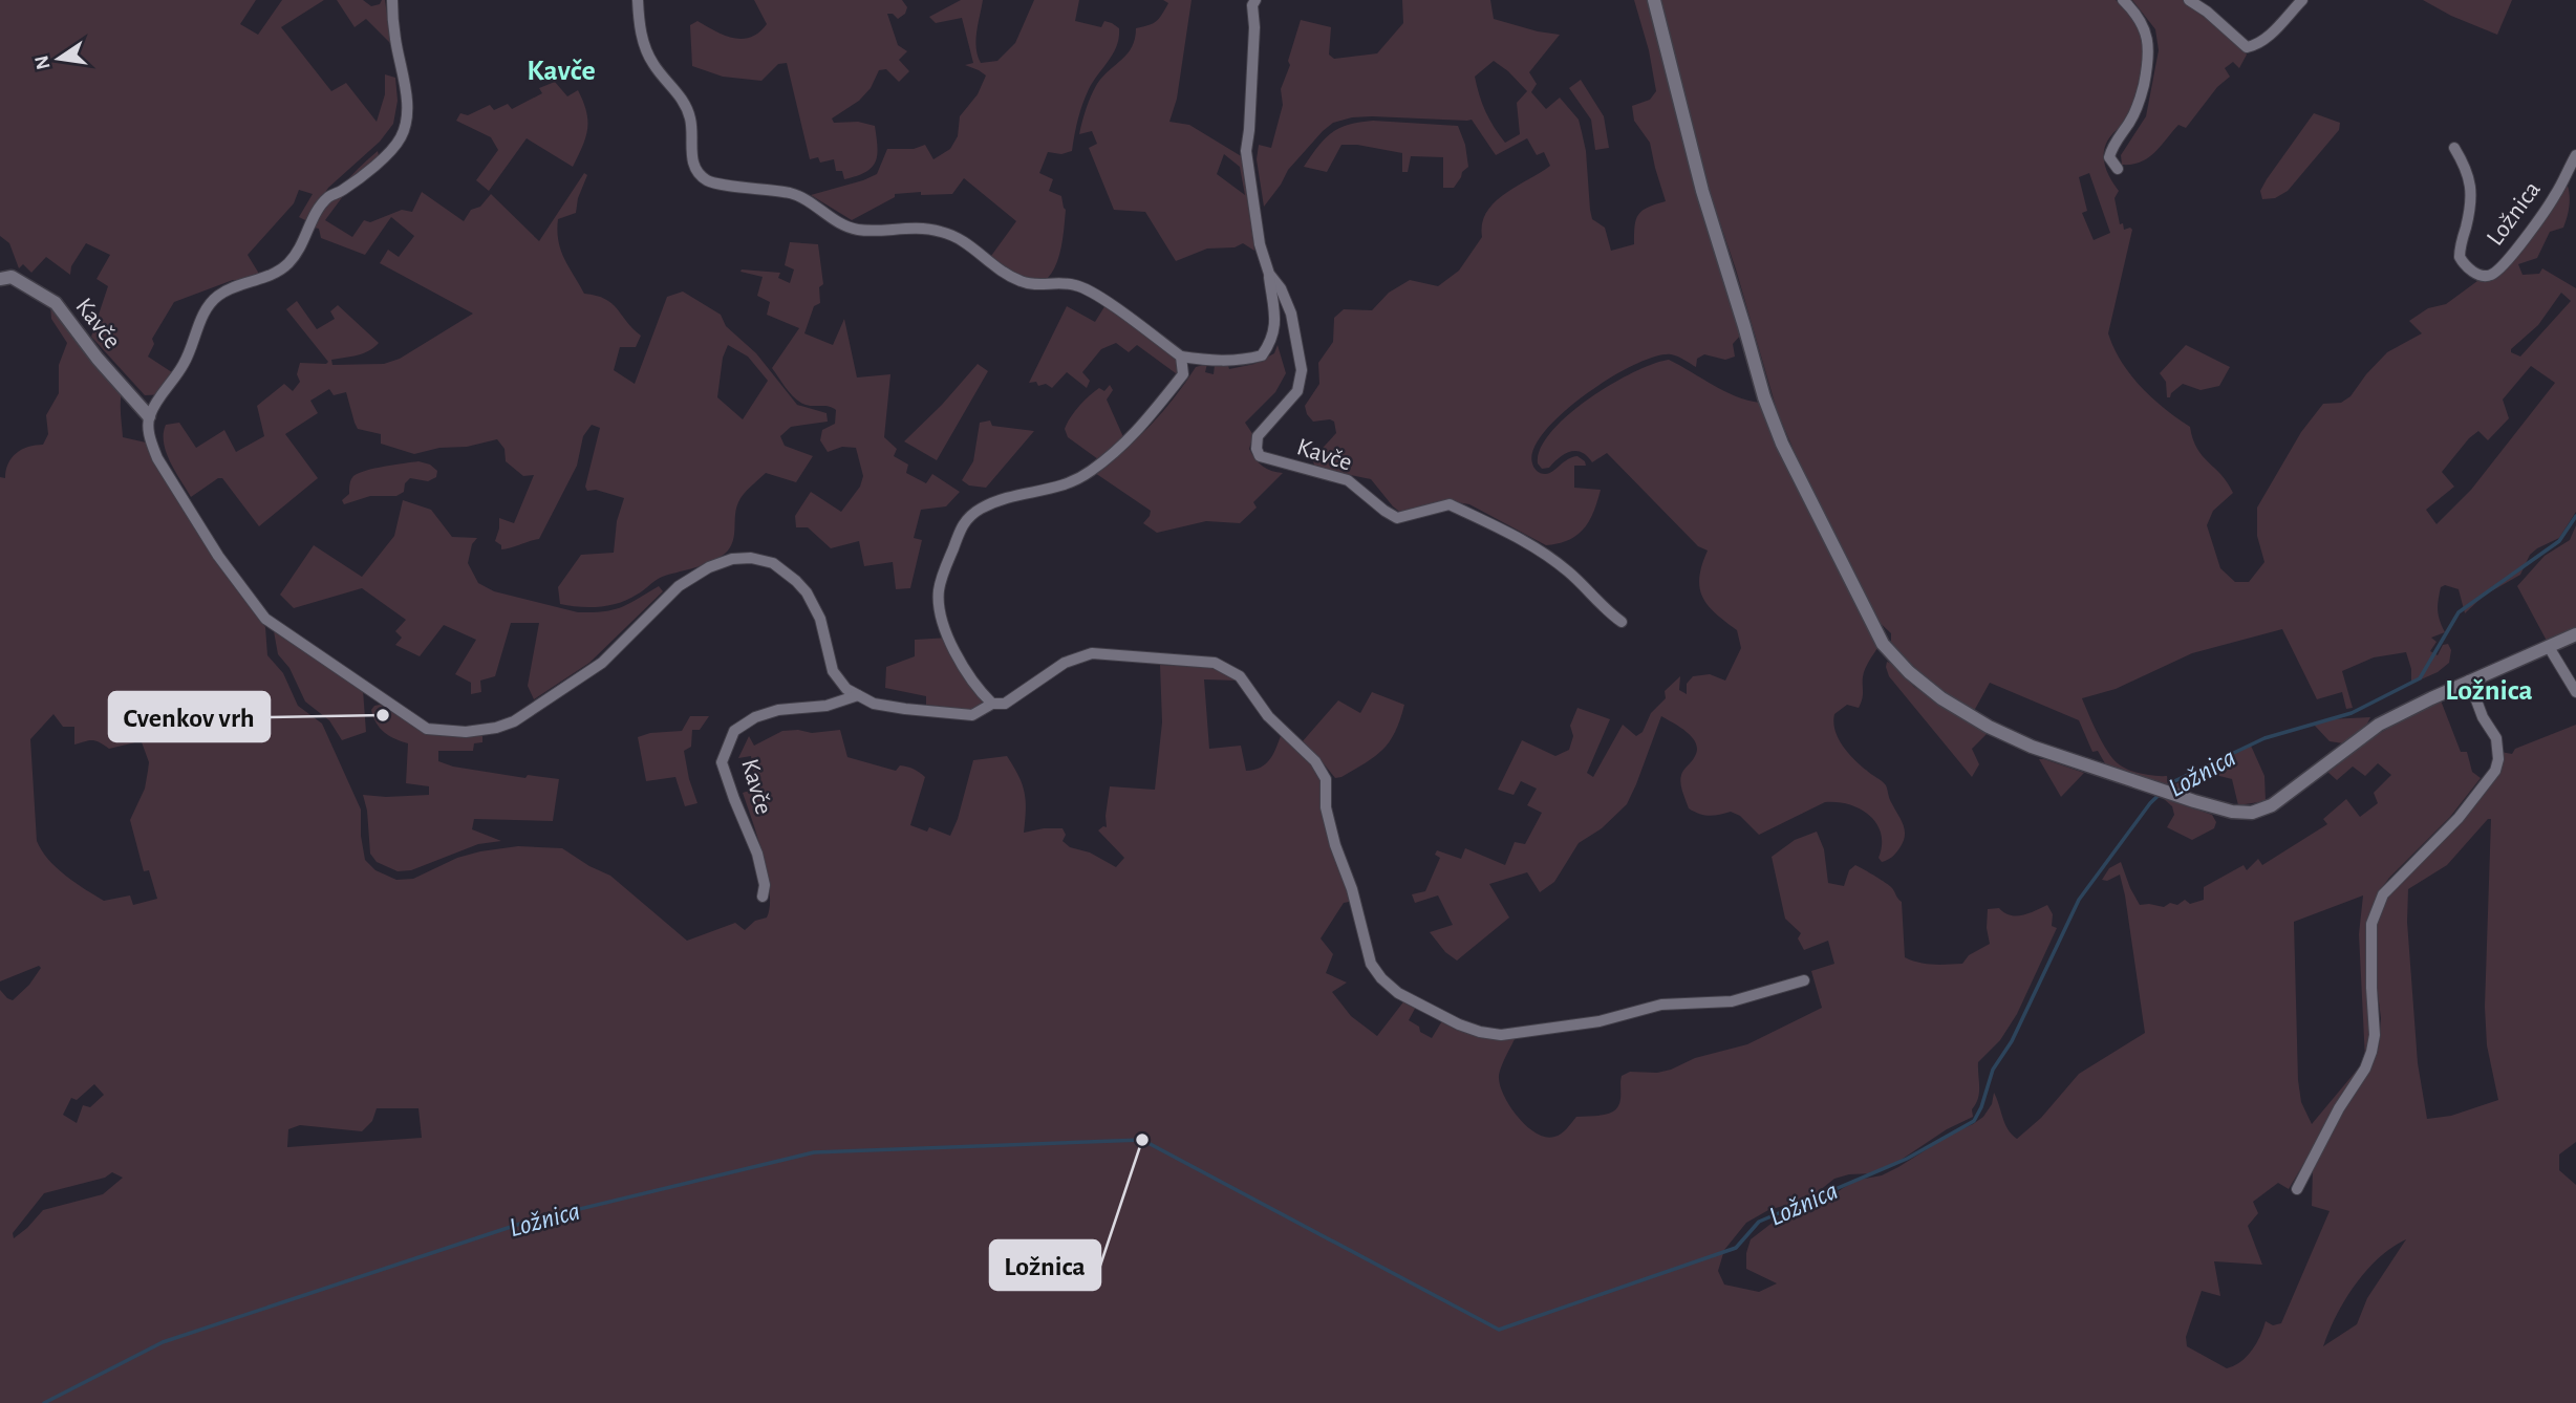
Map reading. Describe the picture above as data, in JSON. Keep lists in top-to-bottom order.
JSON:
{
  "streets": {
    "street": ["Ložnica", "Kavče"]
  },
  "districts": ["Kavče", "Ložnica"],
  "water": ["Ložnica"],
  "places": ["Cvenkov vrh", "Ložnica"],
  "north": "left"
}
